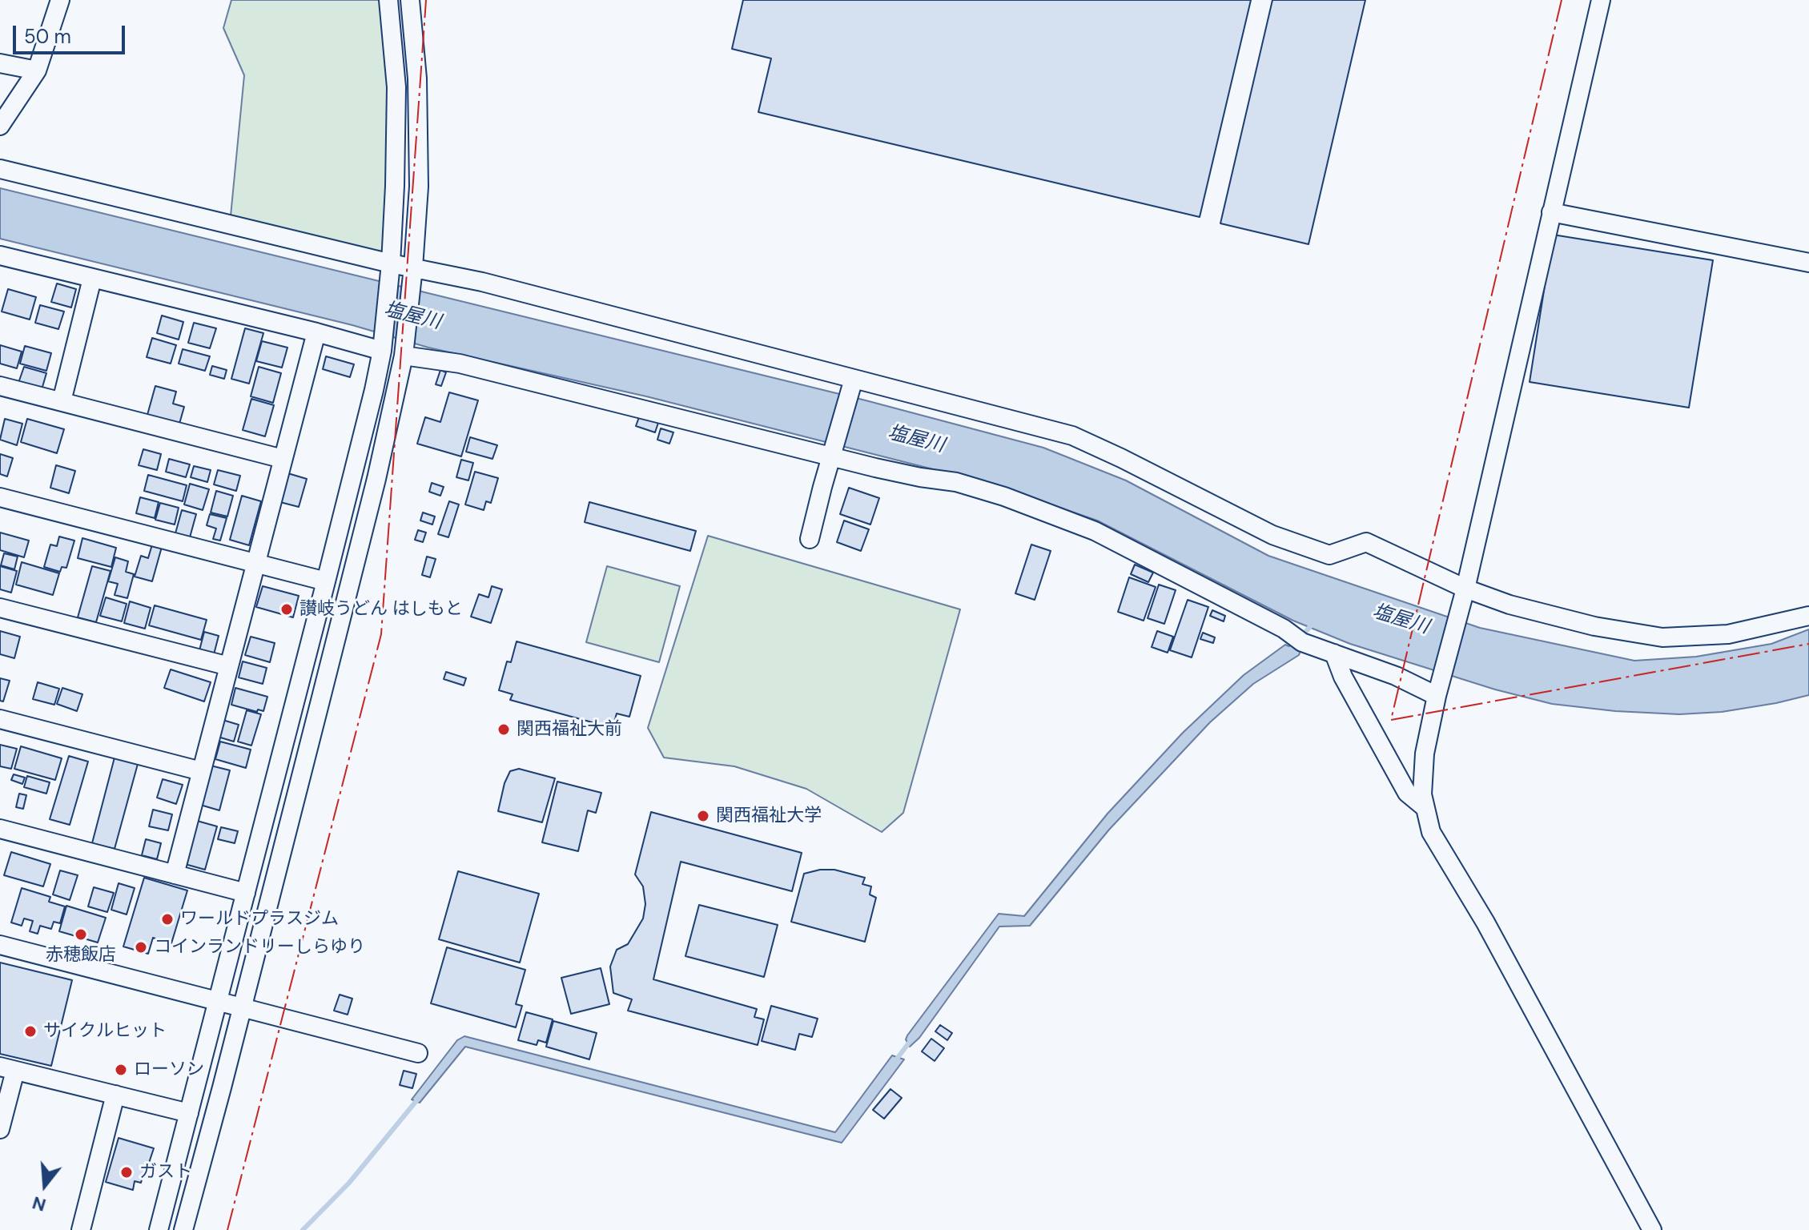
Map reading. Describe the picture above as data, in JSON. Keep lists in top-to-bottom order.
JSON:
{
  "water": ["塩屋川"],
  "places": [
    "讃岐うどん はしもと",
    "関西福祉大前",
    "関西福祉大学",
    "ワールドプラスジム",
    "赤穂飯店",
    "コインランドリーしらゆり",
    "サイクルヒット",
    "ローソン",
    "ガスト"
  ],
  "scale_bar": "50 m",
  "north": "bottom"
}
